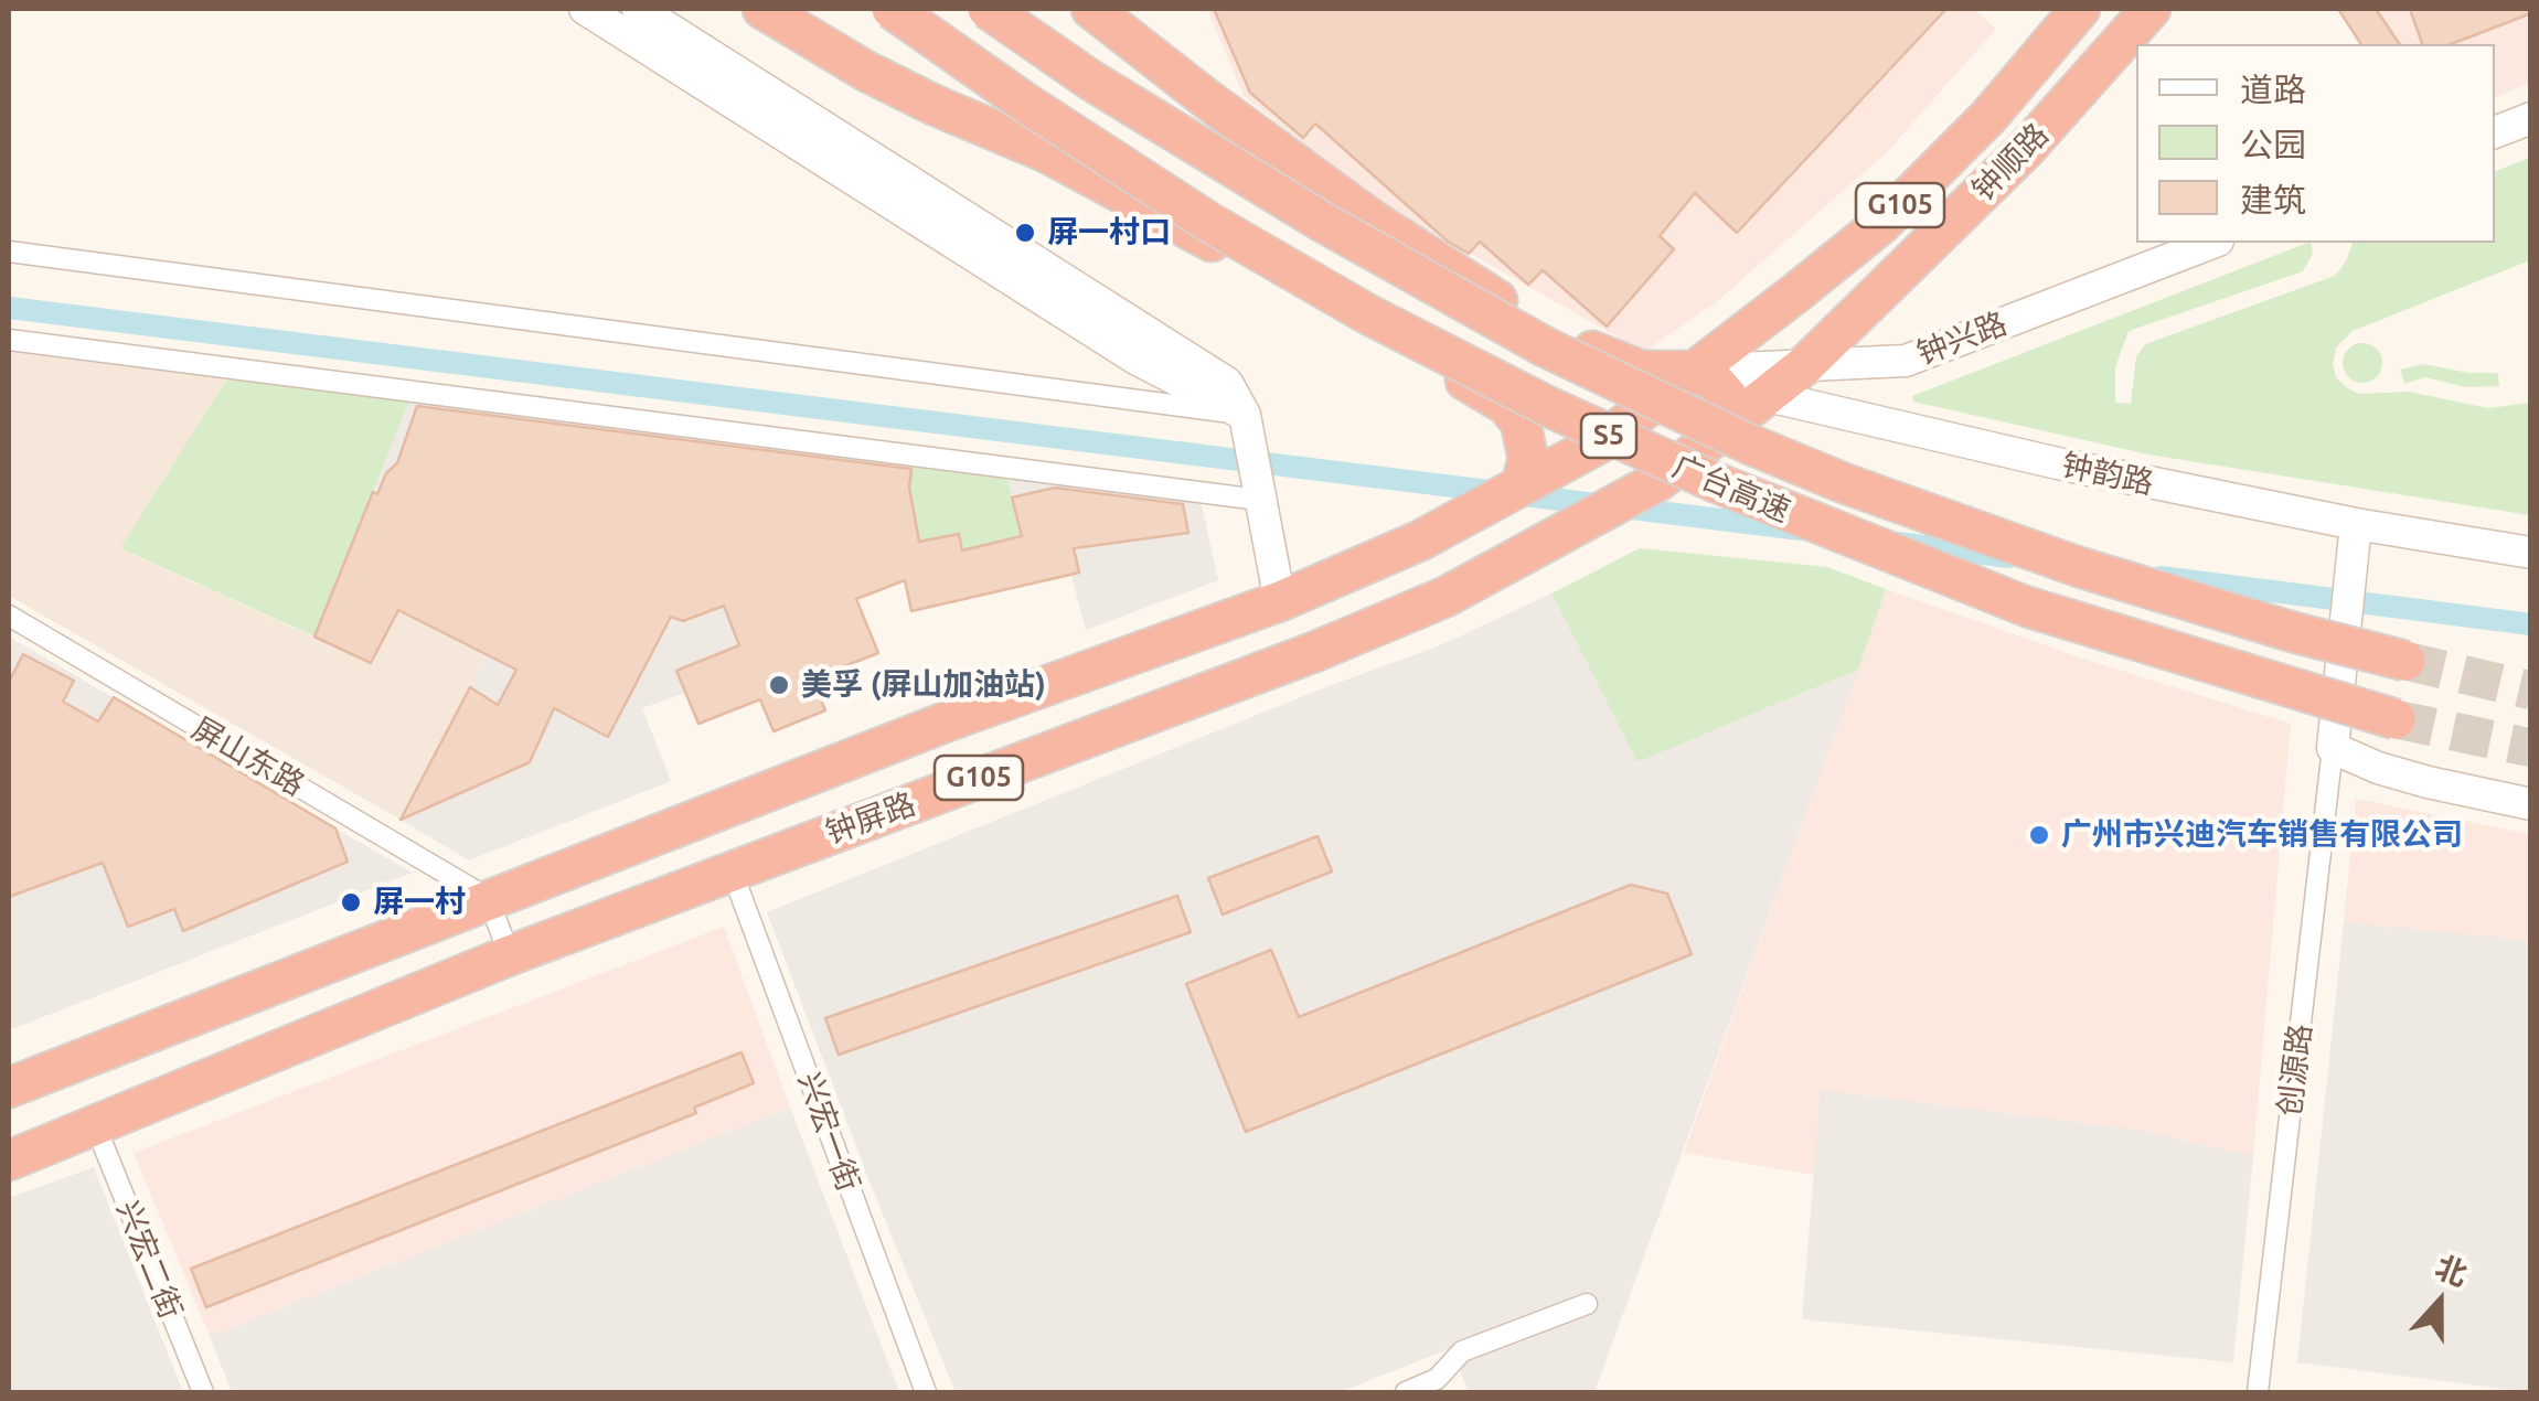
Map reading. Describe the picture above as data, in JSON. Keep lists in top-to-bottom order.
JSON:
{
  "streets": {
    "highway": [
      "钟顺路",
      "G105",
      "S5",
      "广台高速",
      "钟屏路"
    ],
    "street": [
      "钟兴路",
      "钟韵路",
      "屏山东路",
      "创源路",
      "兴宏一街",
      "兴宏二街"
    ]
  },
  "crossings": [
    ["钟顺路", "钟兴路"],
    ["钟顺路", "钟韵路"],
    ["钟顺路", "钟屏路"],
    ["钟兴路", "钟韵路"],
    ["钟兴路", "钟屏路"],
    ["钟韵路", "钟屏路"],
    ["屏山东路", "钟屏路"],
    ["钟屏路", "兴宏一街"],
    ["钟屏路", "兴宏二街"]
  ],
  "places": [
    "屏一村口",
    "美孚 (屏山加油站)",
    "广州市兴迪汽车销售有限公司",
    "屏一村"
  ],
  "legend": ["道路", "公园", "建筑"],
  "north": "top"
}
